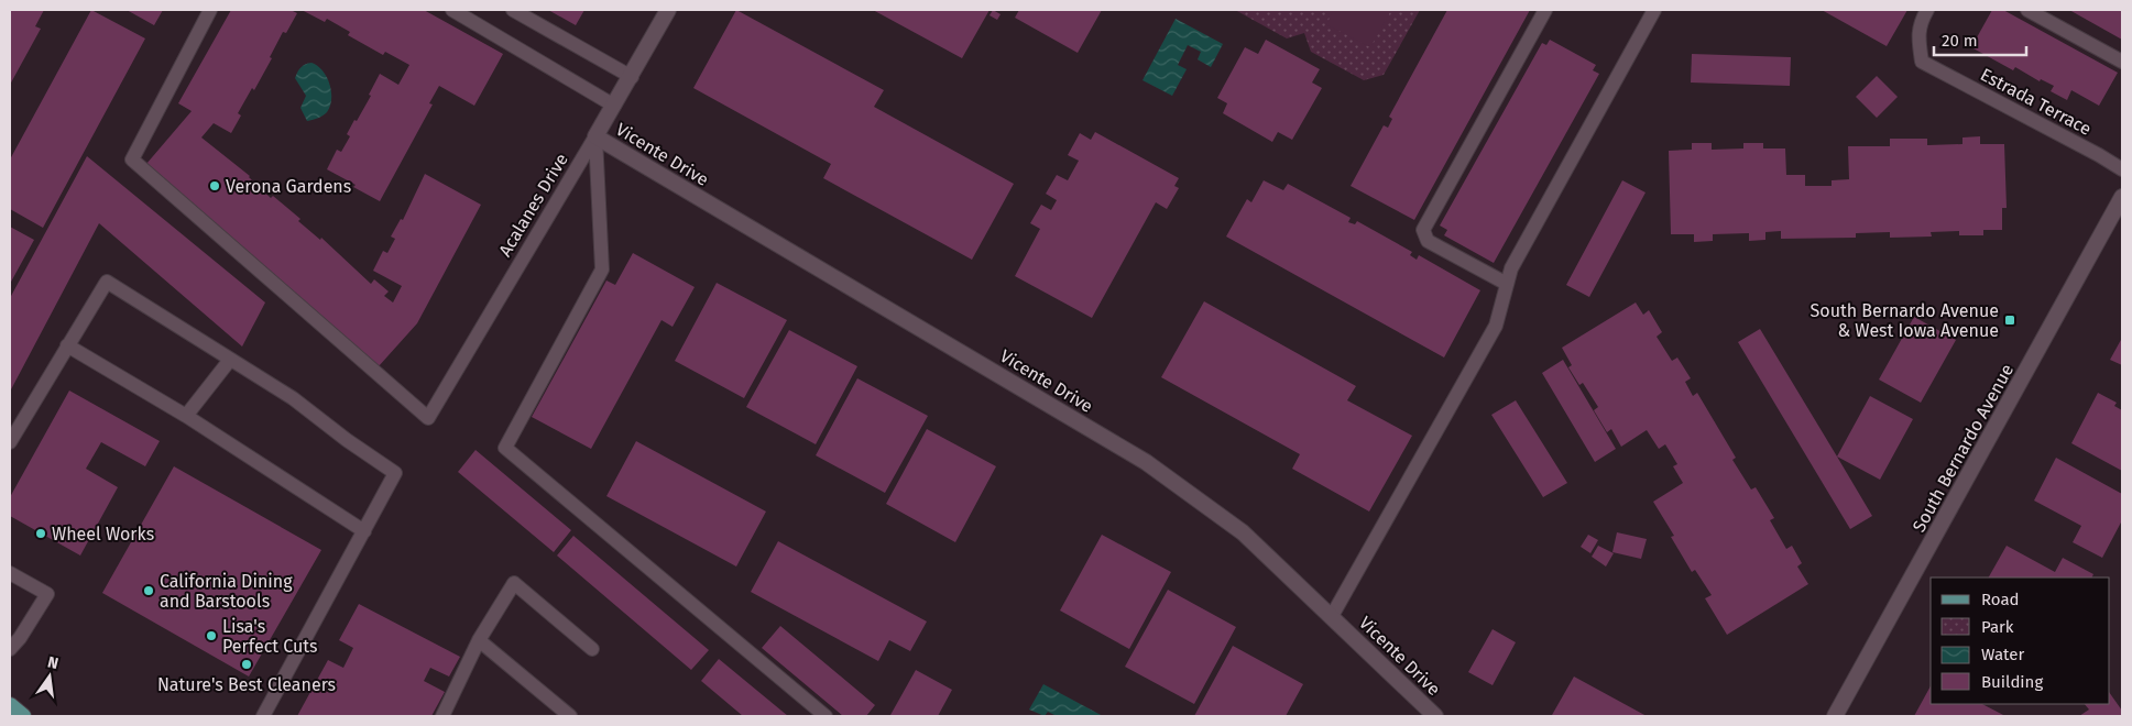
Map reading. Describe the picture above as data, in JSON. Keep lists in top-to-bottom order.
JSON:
{
  "streets": {
    "street": ["Vicente Drive", "Acalanes Drive", "South Bernardo Avenue"],
    "lane": ["Estrada Terrace"]
  },
  "crossings": [
    ["Vicente Drive", "Acalanes Drive"]
  ],
  "places": {
    "other": [
      "Verona Gardens",
      "Wheel Works",
      "California Dining and Barstools",
      "Lisa's Perfect Cuts",
      "Nature's Best Cleaners"
    ],
    "transit": ["South Bernardo Avenue & West Iowa Avenue"]
  },
  "legend": [
    "Road",
    "Park",
    "Water",
    "Building"
  ],
  "scale_bar": "20 m",
  "north": "top"
}
